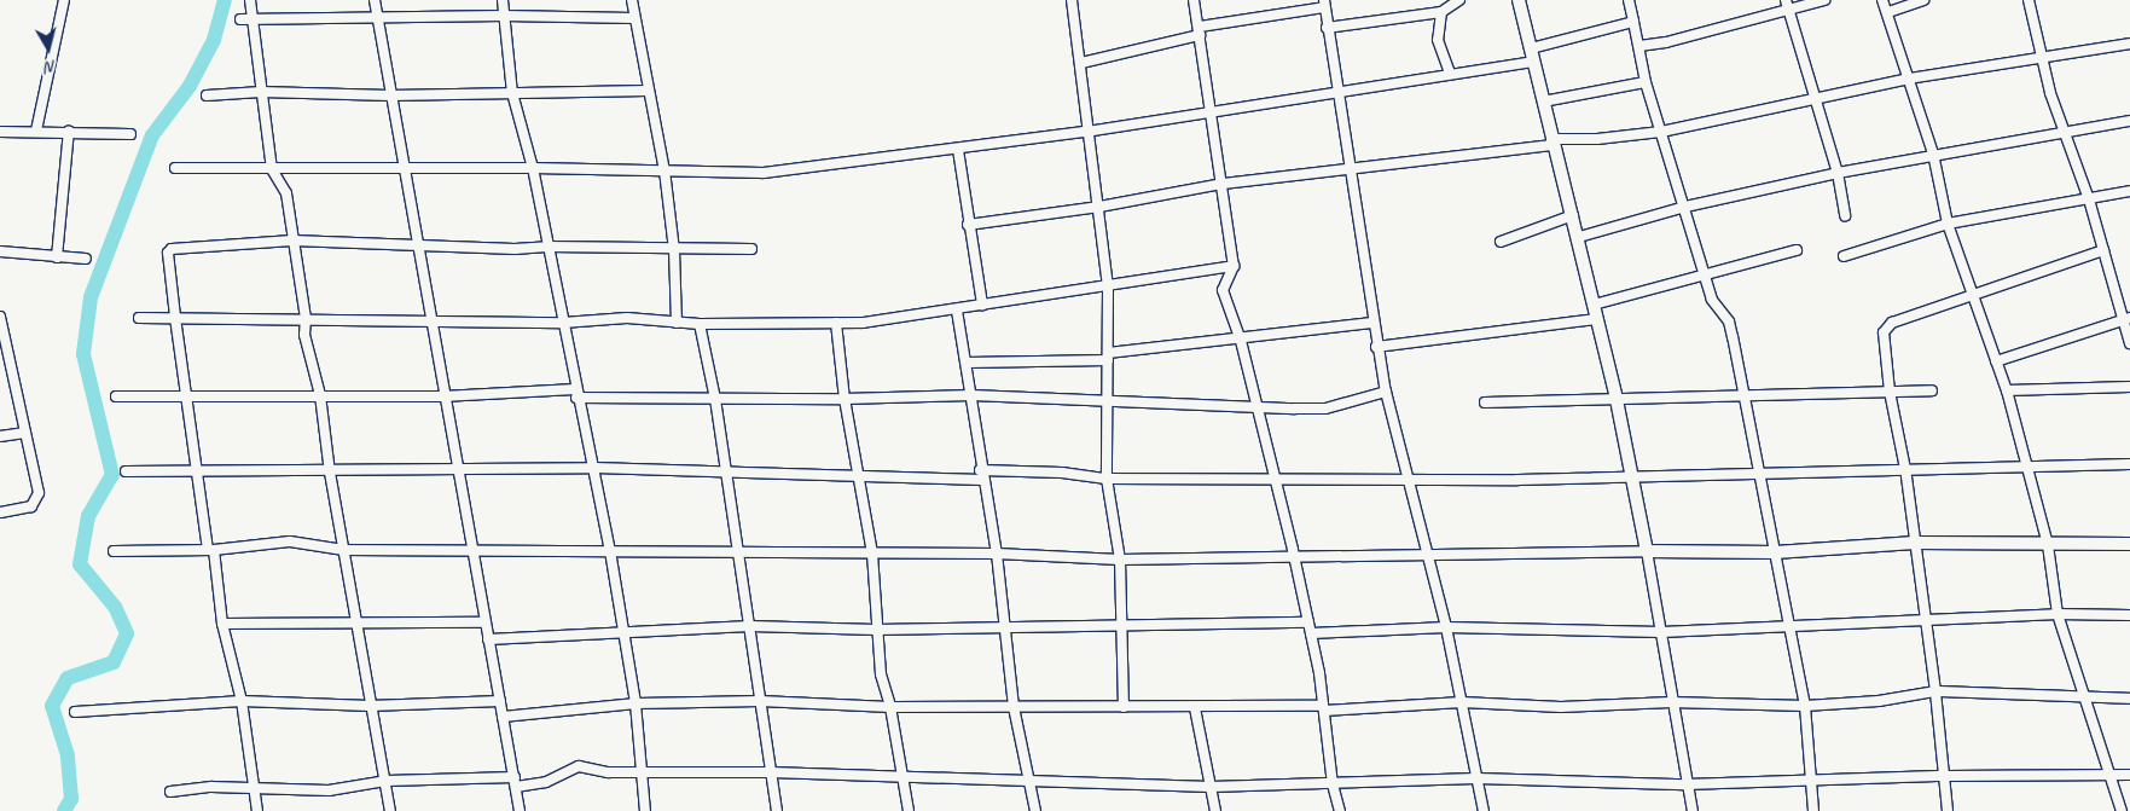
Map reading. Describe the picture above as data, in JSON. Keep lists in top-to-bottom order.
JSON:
{
  "north": "bottom"
}
